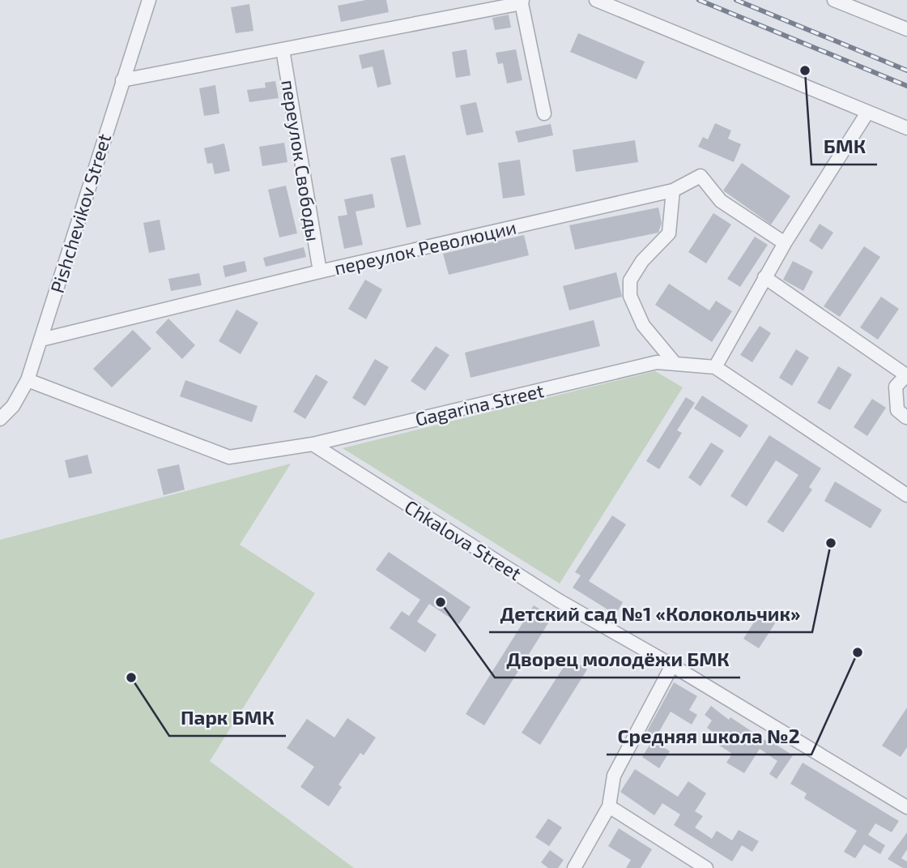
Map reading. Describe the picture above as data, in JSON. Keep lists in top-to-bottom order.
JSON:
{
  "streets": {
    "street": [
      "переулок Свободы",
      "Pishchevikov Street",
      "переулок Революции",
      "Gagarina Street",
      "Chkalova Street"
    ]
  },
  "crossings": [
    ["переулок Свободы", "переулок Революции"],
    ["Pishchevikov Street", "переулок Революции"],
    ["Pishchevikov Street", "Gagarina Street"],
    ["Gagarina Street", "Chkalova Street"]
  ],
  "places": [
    "БМК",
    "Детский сад №1 «Колокольчик»",
    "Дворец молодёжи БМК",
    "Средняя школа №2",
    "Парк БМК"
  ]
}
